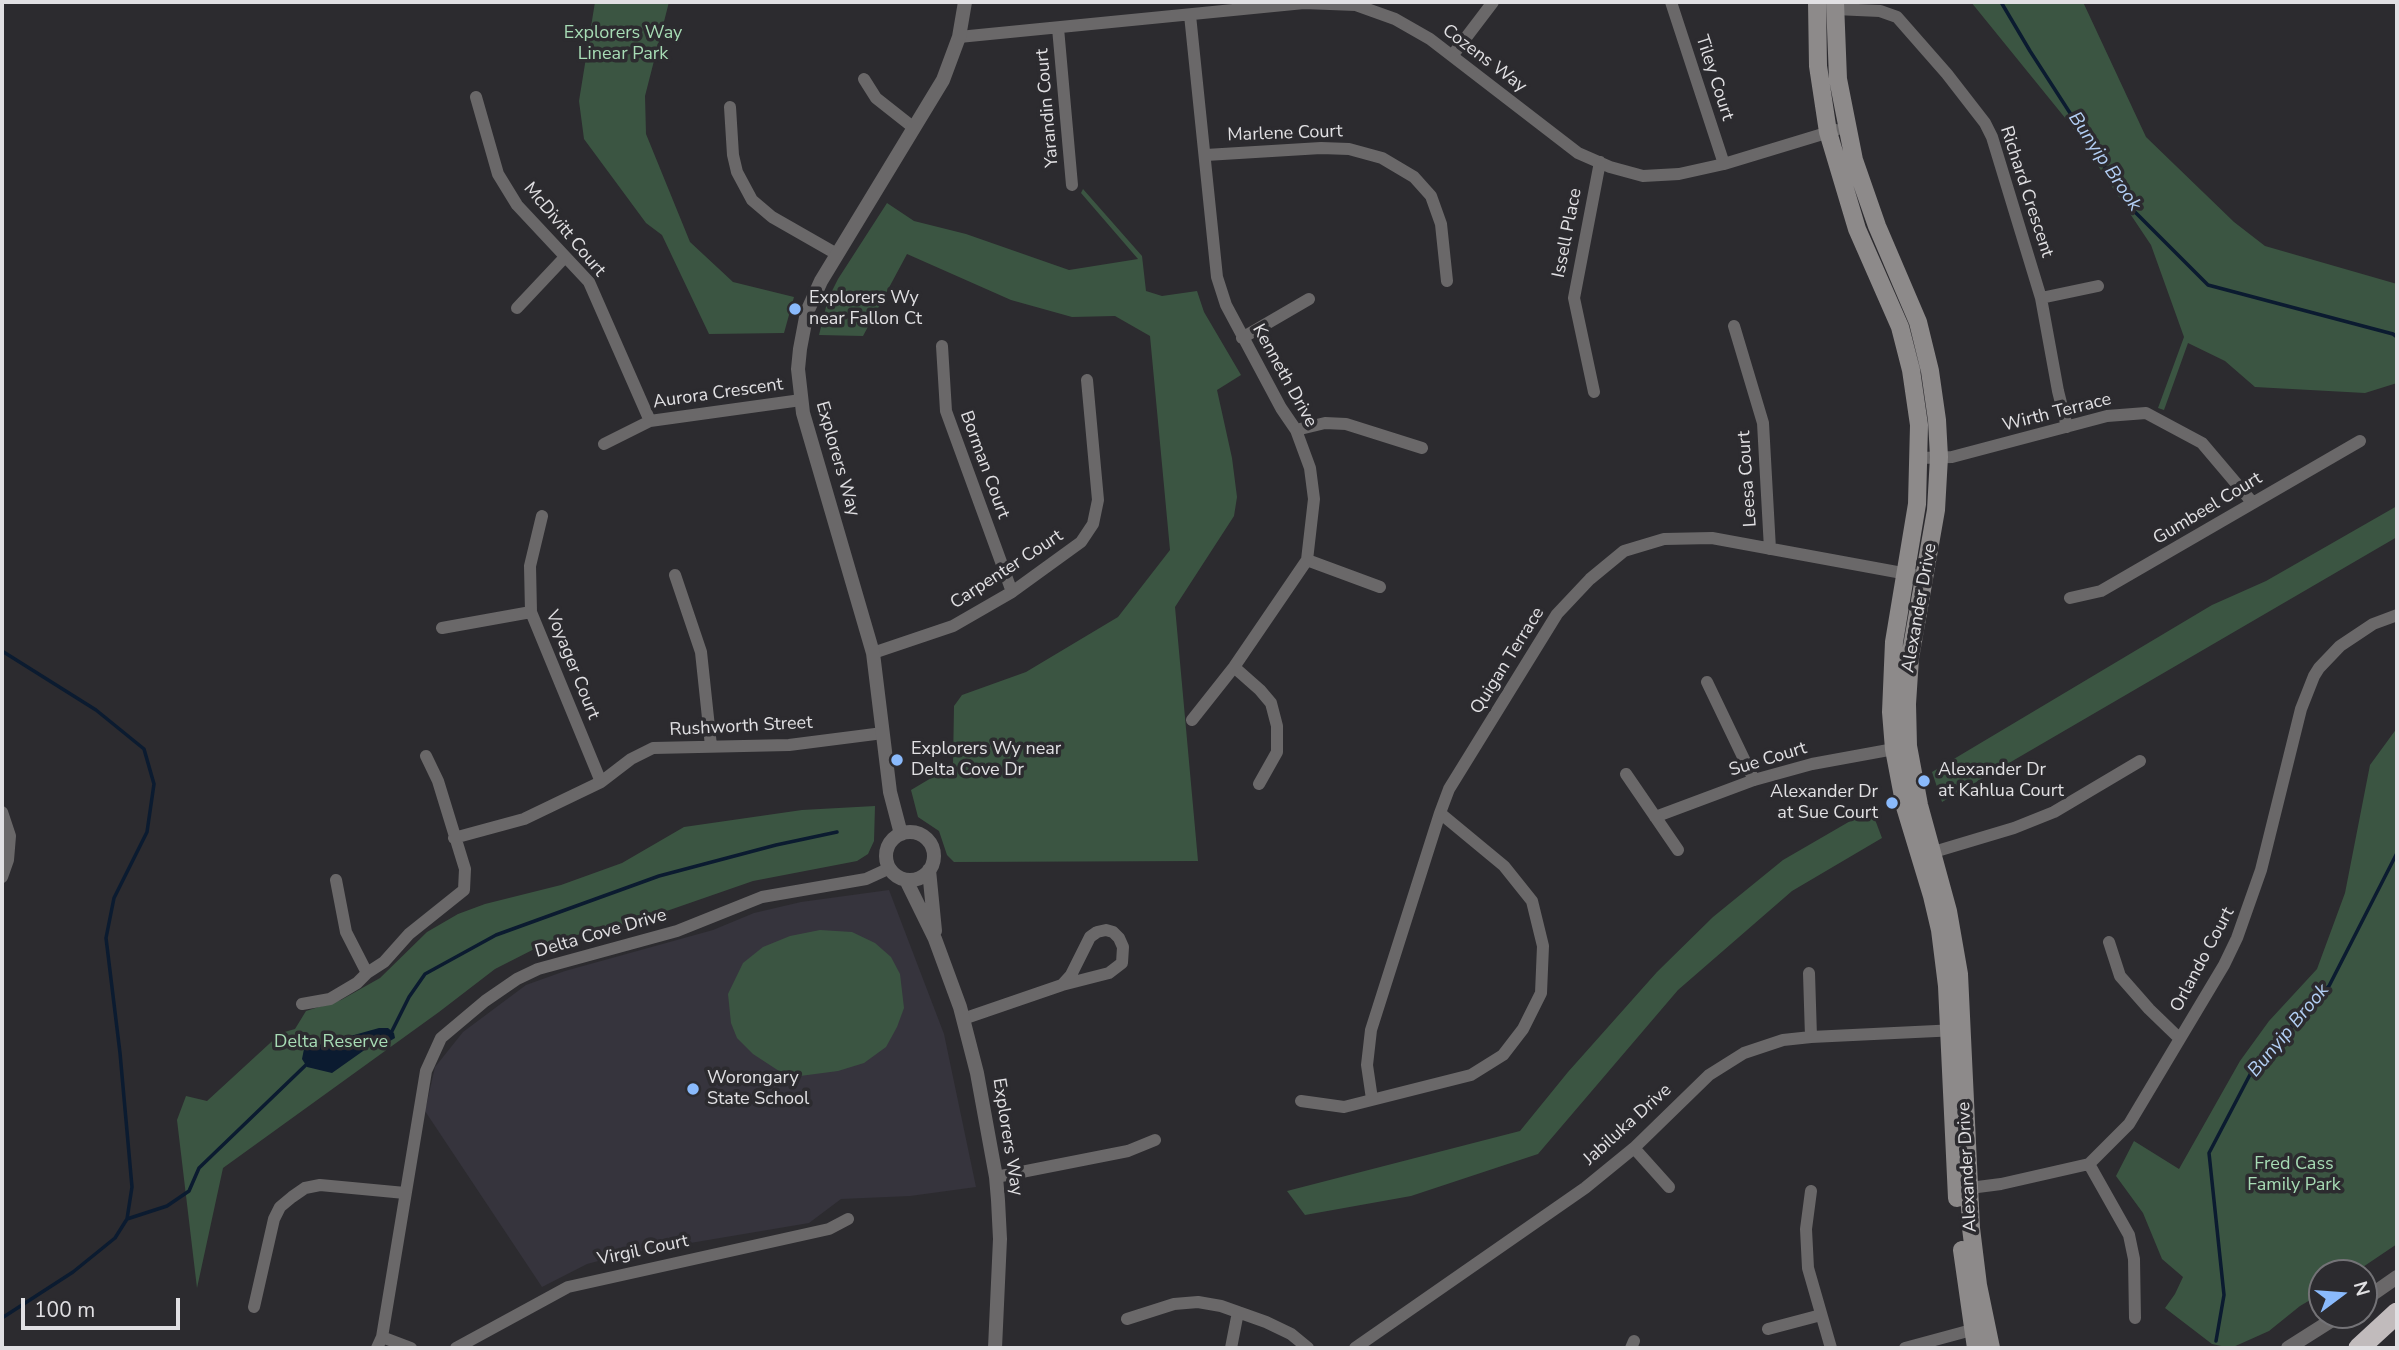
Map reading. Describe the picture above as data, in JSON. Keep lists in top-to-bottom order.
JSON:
{
  "streets": {
    "main road": ["Alexander Drive"],
    "street": [
      "Cozens Way",
      "Tiley Court",
      "Yarandin Court",
      "Marlene Court",
      "Richard Crescent",
      "McDivitt Court",
      "Issell Place",
      "Kenneth Drive",
      "Aurora Crescent",
      "Wirth Terrace",
      "Explorers Way",
      "Borman Court",
      "Leesa Court",
      "Gumbeel Court",
      "Carpenter Court",
      "Quigan Terrace",
      "Voyager Court",
      "Rushworth Street",
      "Sue Court",
      "Delta Cove Drive",
      "Orlando Court",
      "Jabiluka Drive",
      "Virgil Court"
    ]
  },
  "crossings": [
    ["Cozens Way", "Tiley Court"],
    ["Cozens Way", "Yarandin Court"],
    ["Cozens Way", "Issell Place"],
    ["Cozens Way", "Kenneth Drive"],
    ["Cozens Way", "Explorers Way"],
    ["Cozens Way", "Alexander Drive"],
    ["Marlene Court", "Kenneth Drive"],
    ["Richard Crescent", "Wirth Terrace"],
    ["Richard Crescent", "Alexander Drive"],
    ["McDivitt Court", "Aurora Crescent"],
    ["Aurora Crescent", "Explorers Way"],
    ["Wirth Terrace", "Gumbeel Court"],
    ["Wirth Terrace", "Alexander Drive"],
    ["Explorers Way", "Carpenter Court"],
    ["Explorers Way", "Rushworth Street"],
    ["Explorers Way", "Delta Cove Drive"],
    ["Borman Court", "Carpenter Court"],
    ["Leesa Court", "Quigan Terrace"],
    ["Alexander Drive", "Quigan Terrace"],
    ["Alexander Drive", "Sue Court"],
    ["Alexander Drive", "Jabiluka Drive"],
    ["Voyager Court", "Rushworth Street"]
  ],
  "water": ["Bunyip Brook"],
  "parks": ["Explorers Way Linear Park", "Delta Reserve", "Fred Cass Family Park"],
  "places": [
    "Explorers Wy near Fallon Ct",
    "Explorers Wy near Delta Cove Dr",
    "Alexander Dr at Kahlua Court",
    "Alexander Dr at Sue Court",
    "Worongary State School"
  ],
  "scale_bar": "100 m",
  "north": "right"
}
